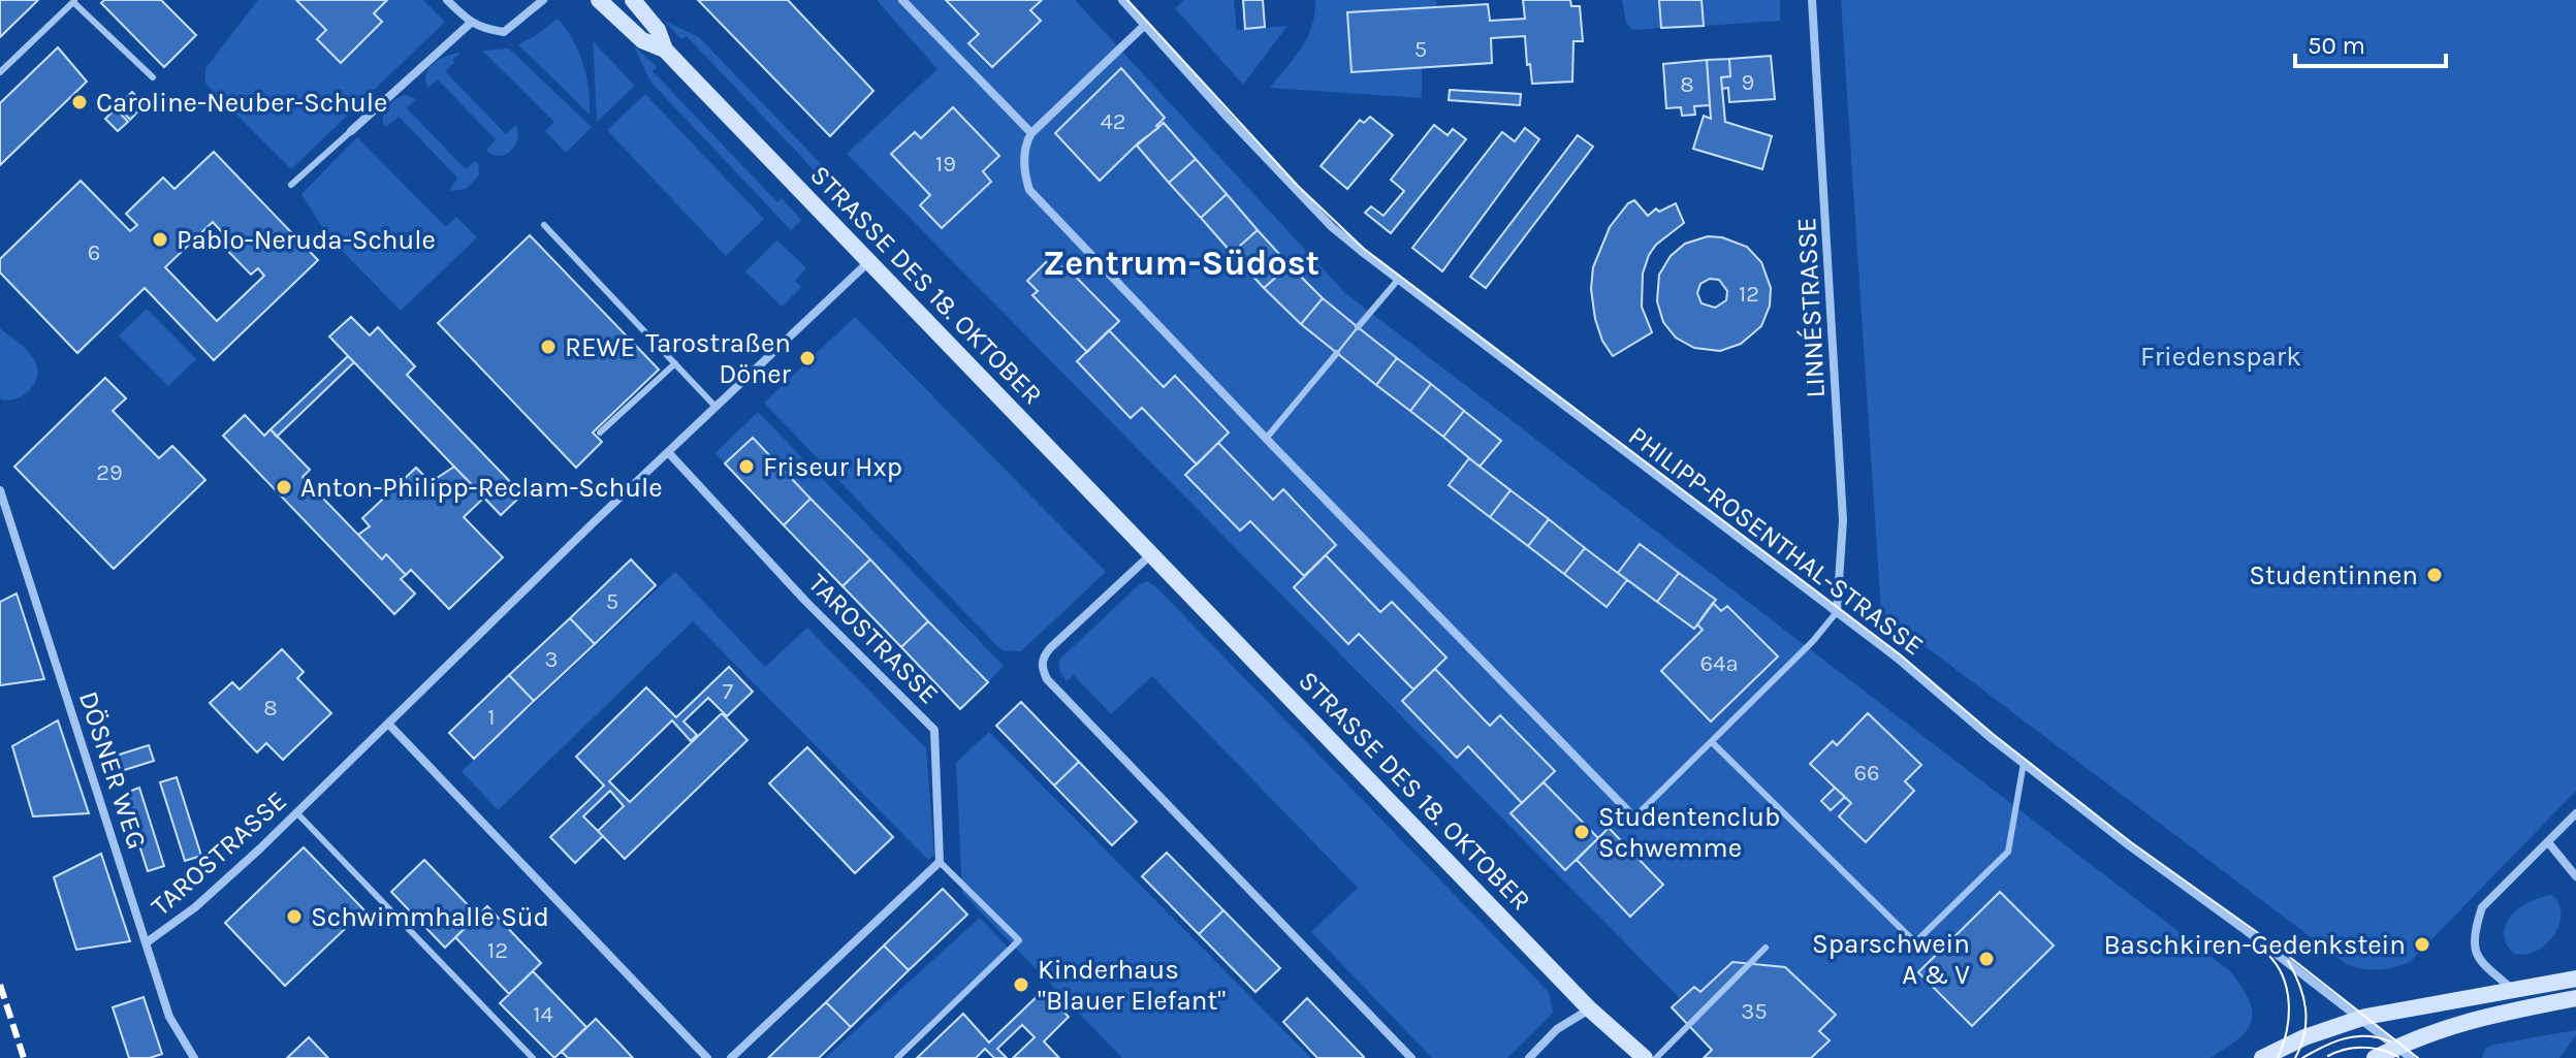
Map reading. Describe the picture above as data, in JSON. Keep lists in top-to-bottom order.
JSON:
{
  "streets": {
    "main road": ["STRASSE DES 18. OKTOBER"],
    "street": [
      "LINNÉSTRASSE",
      "PHILIPP-ROSENTHAL-STRASSE",
      "TAROSTRASSE",
      "DÖSNER WEG"
    ]
  },
  "crossings": [
    ["STRASSE DES 18. OKTOBER", "TAROSTRASSE"],
    ["LINNÉSTRASSE", "PHILIPP-ROSENTHAL-STRASSE"],
    ["TAROSTRASSE", "DÖSNER WEG"]
  ],
  "districts": ["Zentrum-Südost"],
  "parks": ["Friedenspark"],
  "places": [
    "Caroline-Neuber-Schule",
    "Pablo-Neruda-Schule",
    "REWE",
    "Tarostraßen Döner",
    "Friseur Hxp",
    "Anton-Philipp-Reclam-Schule",
    "Studentinnen",
    "Studentenclub Schwemme",
    "Schwimmhalle Süd",
    "Baschkiren-Gedenkstein",
    "Sparschwein A & V",
    "Kinderhaus \"Blauer Elefant\""
  ],
  "house_numbers": [
    "5",
    "9",
    "8",
    "42",
    "19",
    "6",
    "12",
    "29",
    "5",
    "3",
    "64a",
    "7",
    "8",
    "1",
    "66",
    "12",
    "35",
    "14"
  ],
  "scale_bar": "50 m"
}
